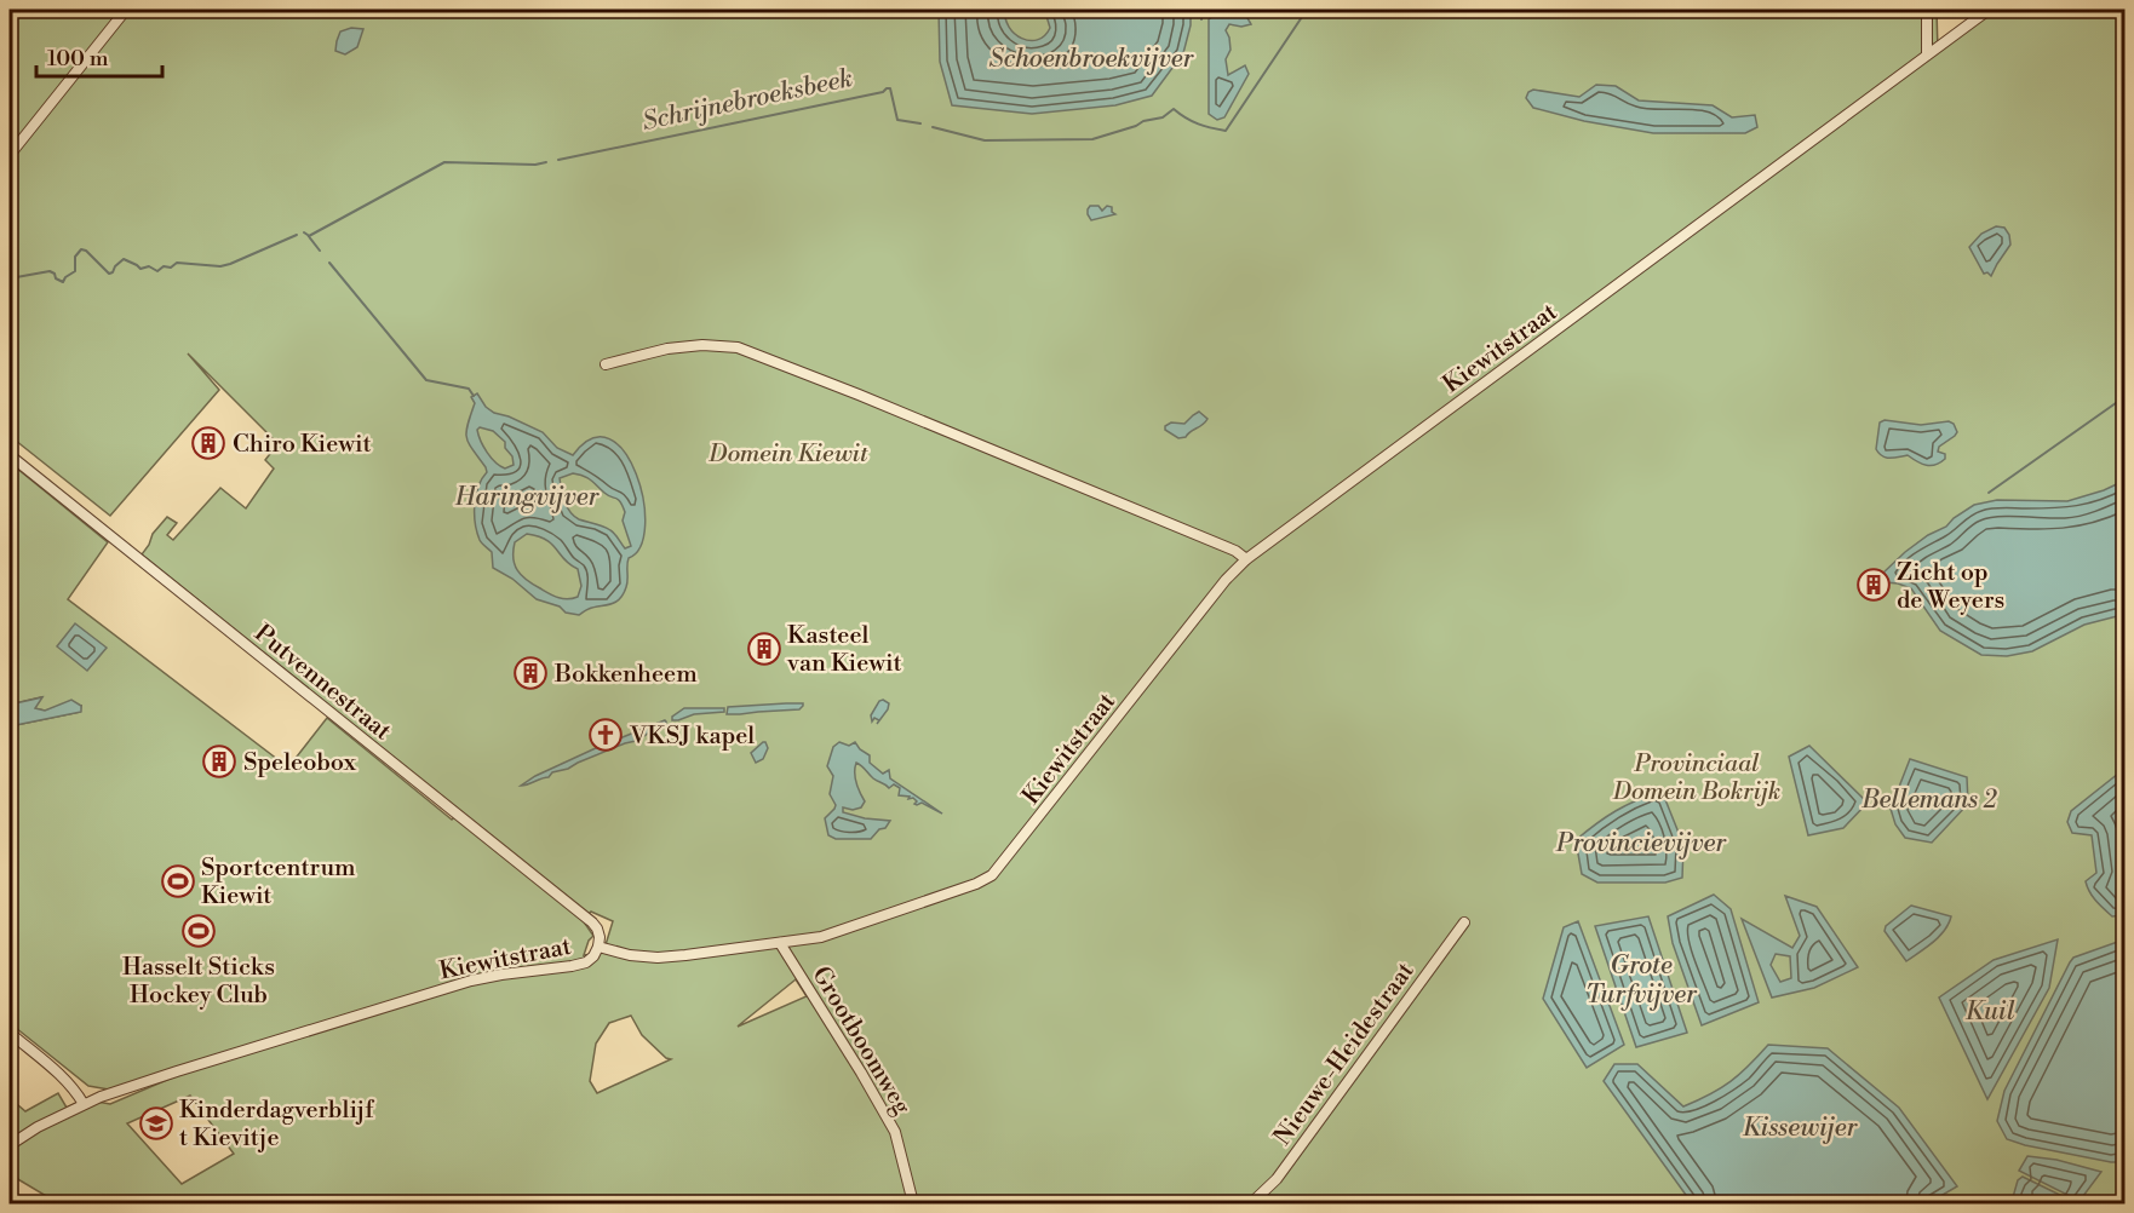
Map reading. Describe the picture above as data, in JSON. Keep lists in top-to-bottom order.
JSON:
{
  "streets": {
    "street": [
      "Kiewitstraat",
      "Putvennestraat",
      "Grootboomweg",
      "Nieuwe-Heidestraat"
    ]
  },
  "crossings": [
    ["Kiewitstraat", "Putvennestraat"],
    ["Kiewitstraat", "Grootboomweg"]
  ],
  "water": [
    "Schoenbroekvijver",
    "Schrijnebroeksbeek",
    "Haringvijver",
    "Bellemans 2",
    "Provincievijver",
    "Grote Turfvijver",
    "Kuil",
    "Kissewijer"
  ],
  "parks": ["Domein Kiewit", "Provinciaal Domein Bokrijk"],
  "places": {
    "building": [
      "Chiro Kiewit",
      "Zicht op de Weyers",
      "Kasteel van Kiewit",
      "Bokkenheem",
      "Speleobox"
    ],
    "church": ["VKSJ kapel"],
    "sports": ["Sportcentrum Kiewit", "Hasselt Sticks Hockey Club"],
    "school or university": ["Kinderdagverblijf t Kievitje"]
  },
  "scale_bar": "100 m"
}
